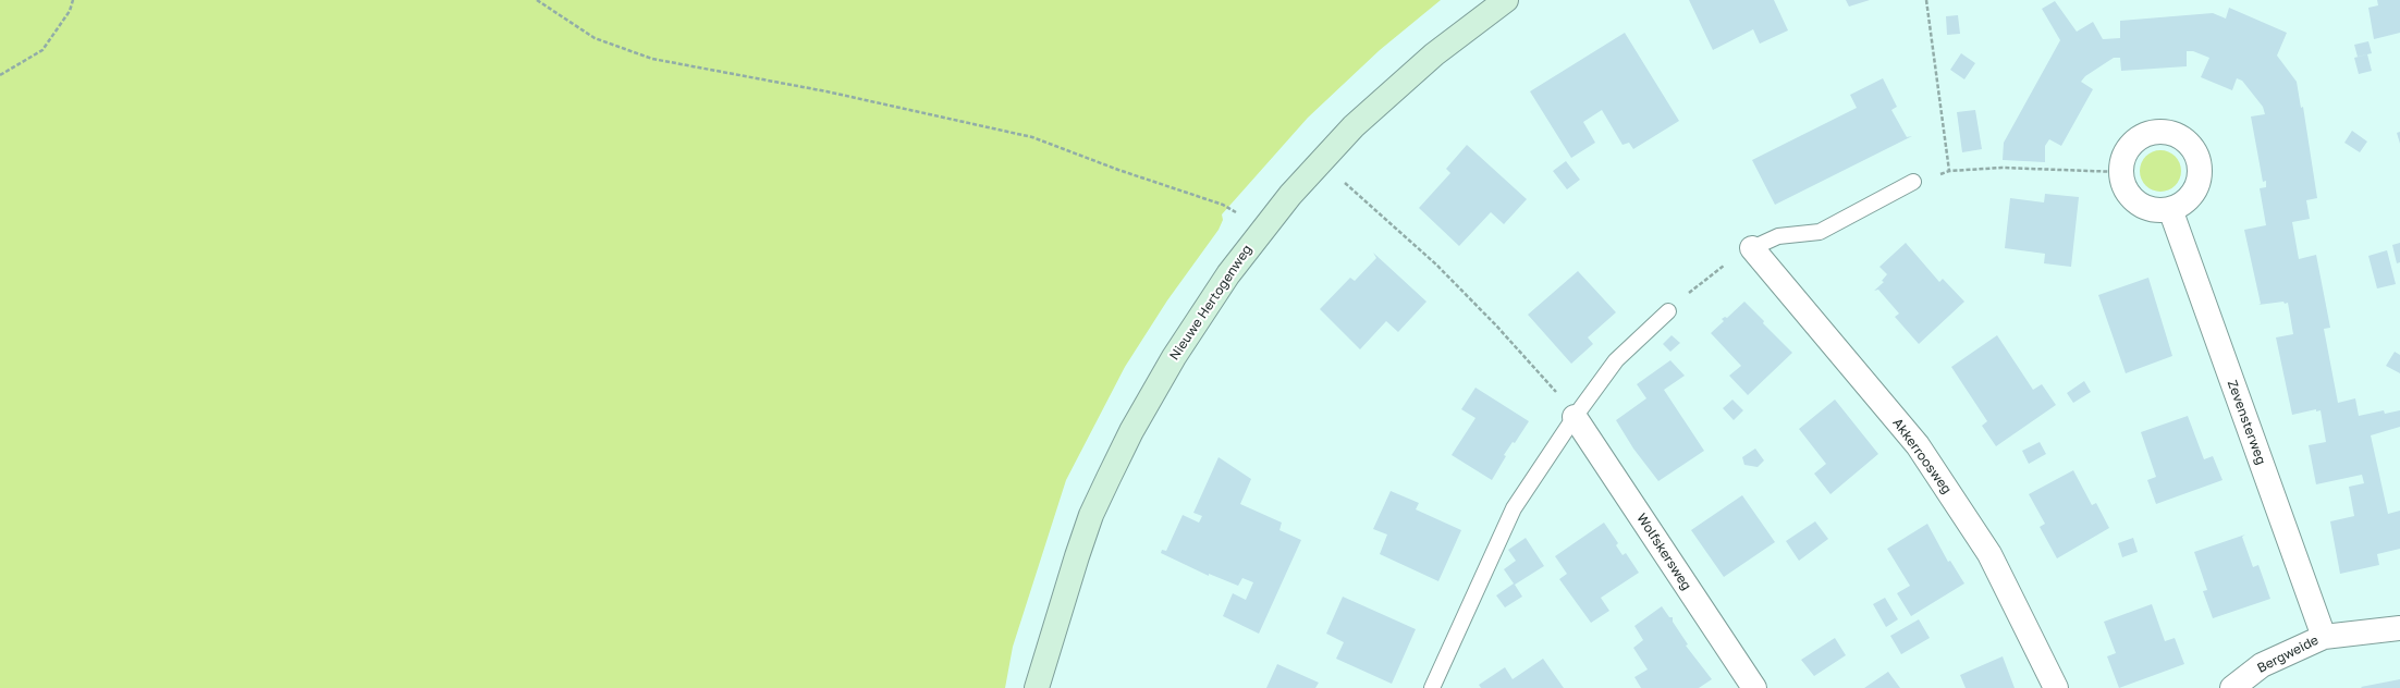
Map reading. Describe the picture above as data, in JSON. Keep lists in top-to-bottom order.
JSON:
{
  "streets": {
    "main road": ["Nieuwe Hertogenweg"],
    "street": [
      "Zevensterweg",
      "Akkerroosweg",
      "Wolfskersweg",
      "Bergweide"
    ]
  },
  "crossings": [
    ["Zevensterweg", "Bergweide"]
  ]
}
